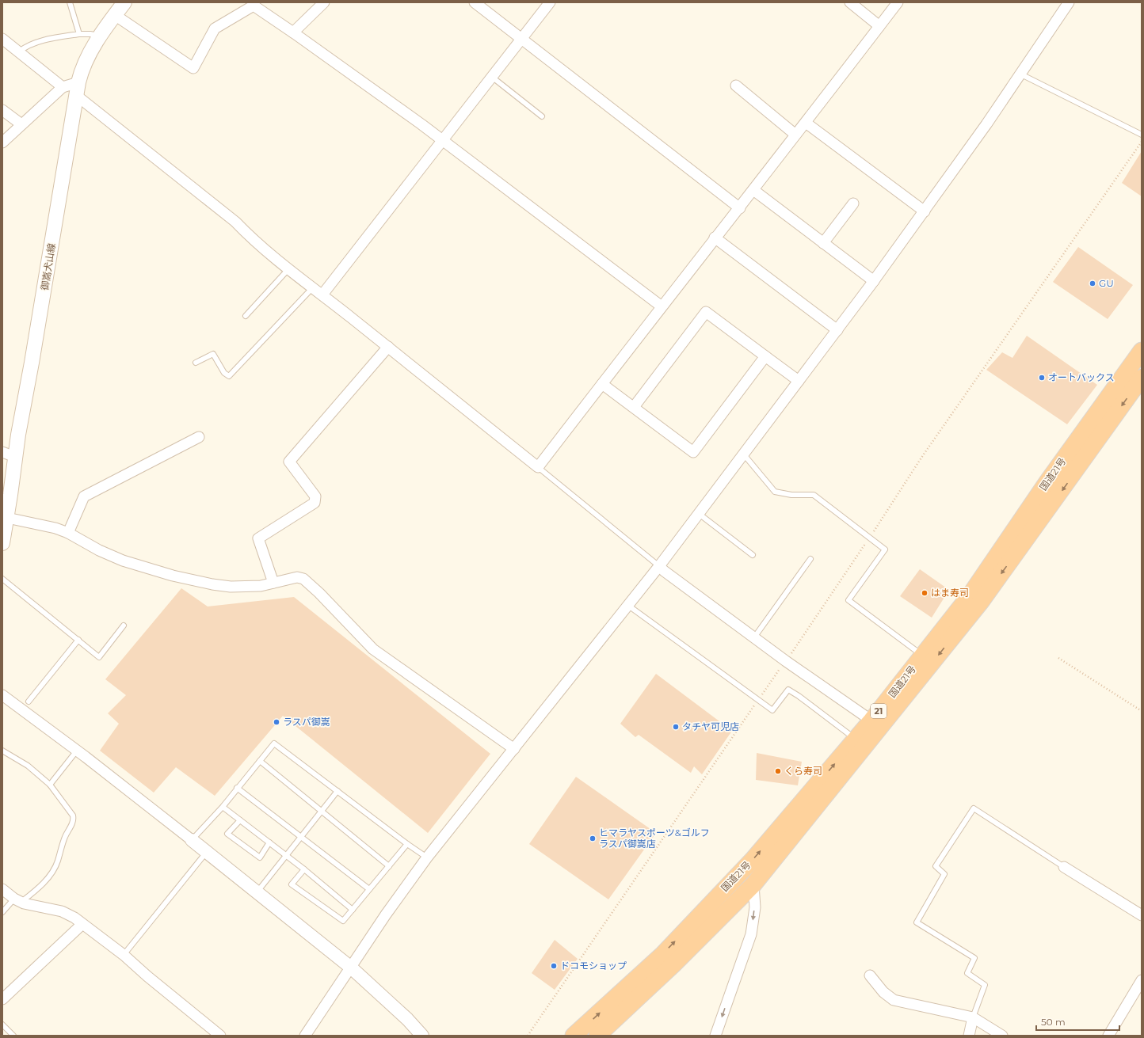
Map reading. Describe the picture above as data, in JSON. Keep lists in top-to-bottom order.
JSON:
{
  "streets": {
    "highway": ["国道21号", "21"],
    "main road": ["御嵩犬山線"]
  },
  "places": [
    "GU",
    "オートバックス",
    "はま寿司",
    "ラスパ御嵩",
    "タチヤ可児店",
    "くら寿司",
    "ヒマラヤスポーツ&ゴルフ ラスパ御嵩店",
    "ドコモショップ"
  ],
  "scale_bar": "50 m"
}
